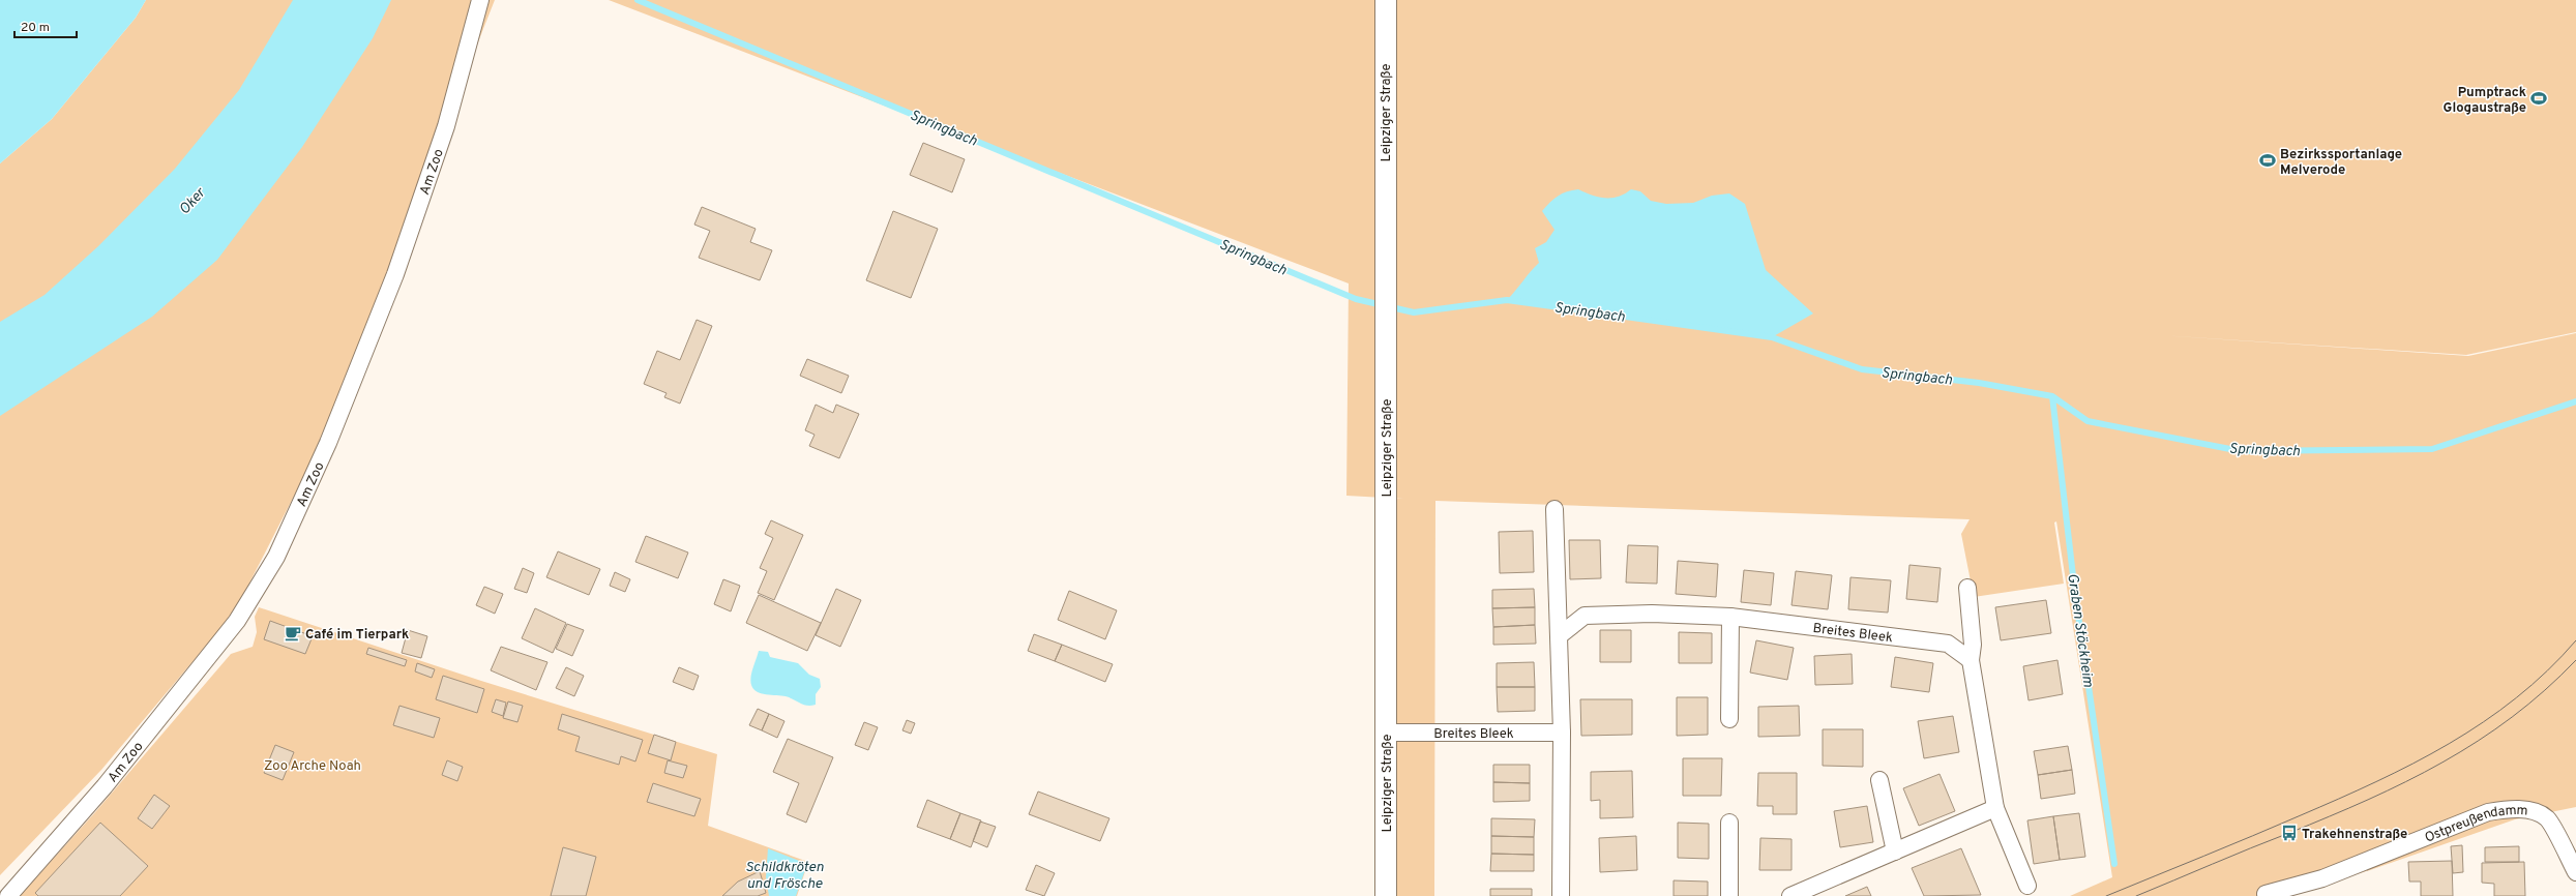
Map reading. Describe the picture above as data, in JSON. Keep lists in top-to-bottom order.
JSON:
{
  "streets": {
    "street": [
      "Leipziger Straße",
      "Am Zoo",
      "Breites Bleek",
      "Ostpreußendamm"
    ]
  },
  "crossings": [
    ["Leipziger Straße", "Breites Bleek"]
  ],
  "water": [
    "Springbach",
    "Oker",
    "Graben Stöckheim",
    "Schildkröten und Frösche"
  ],
  "parks": ["Zoo Arche Noah"],
  "places": {
    "sports": ["Pumptrack Glogaustraße", "Bezirkssportanlage Melverode"],
    "cafe": ["Café im Tierpark"],
    "bus stop": ["Trakehnenstraße"]
  },
  "scale_bar": "20 m"
}
